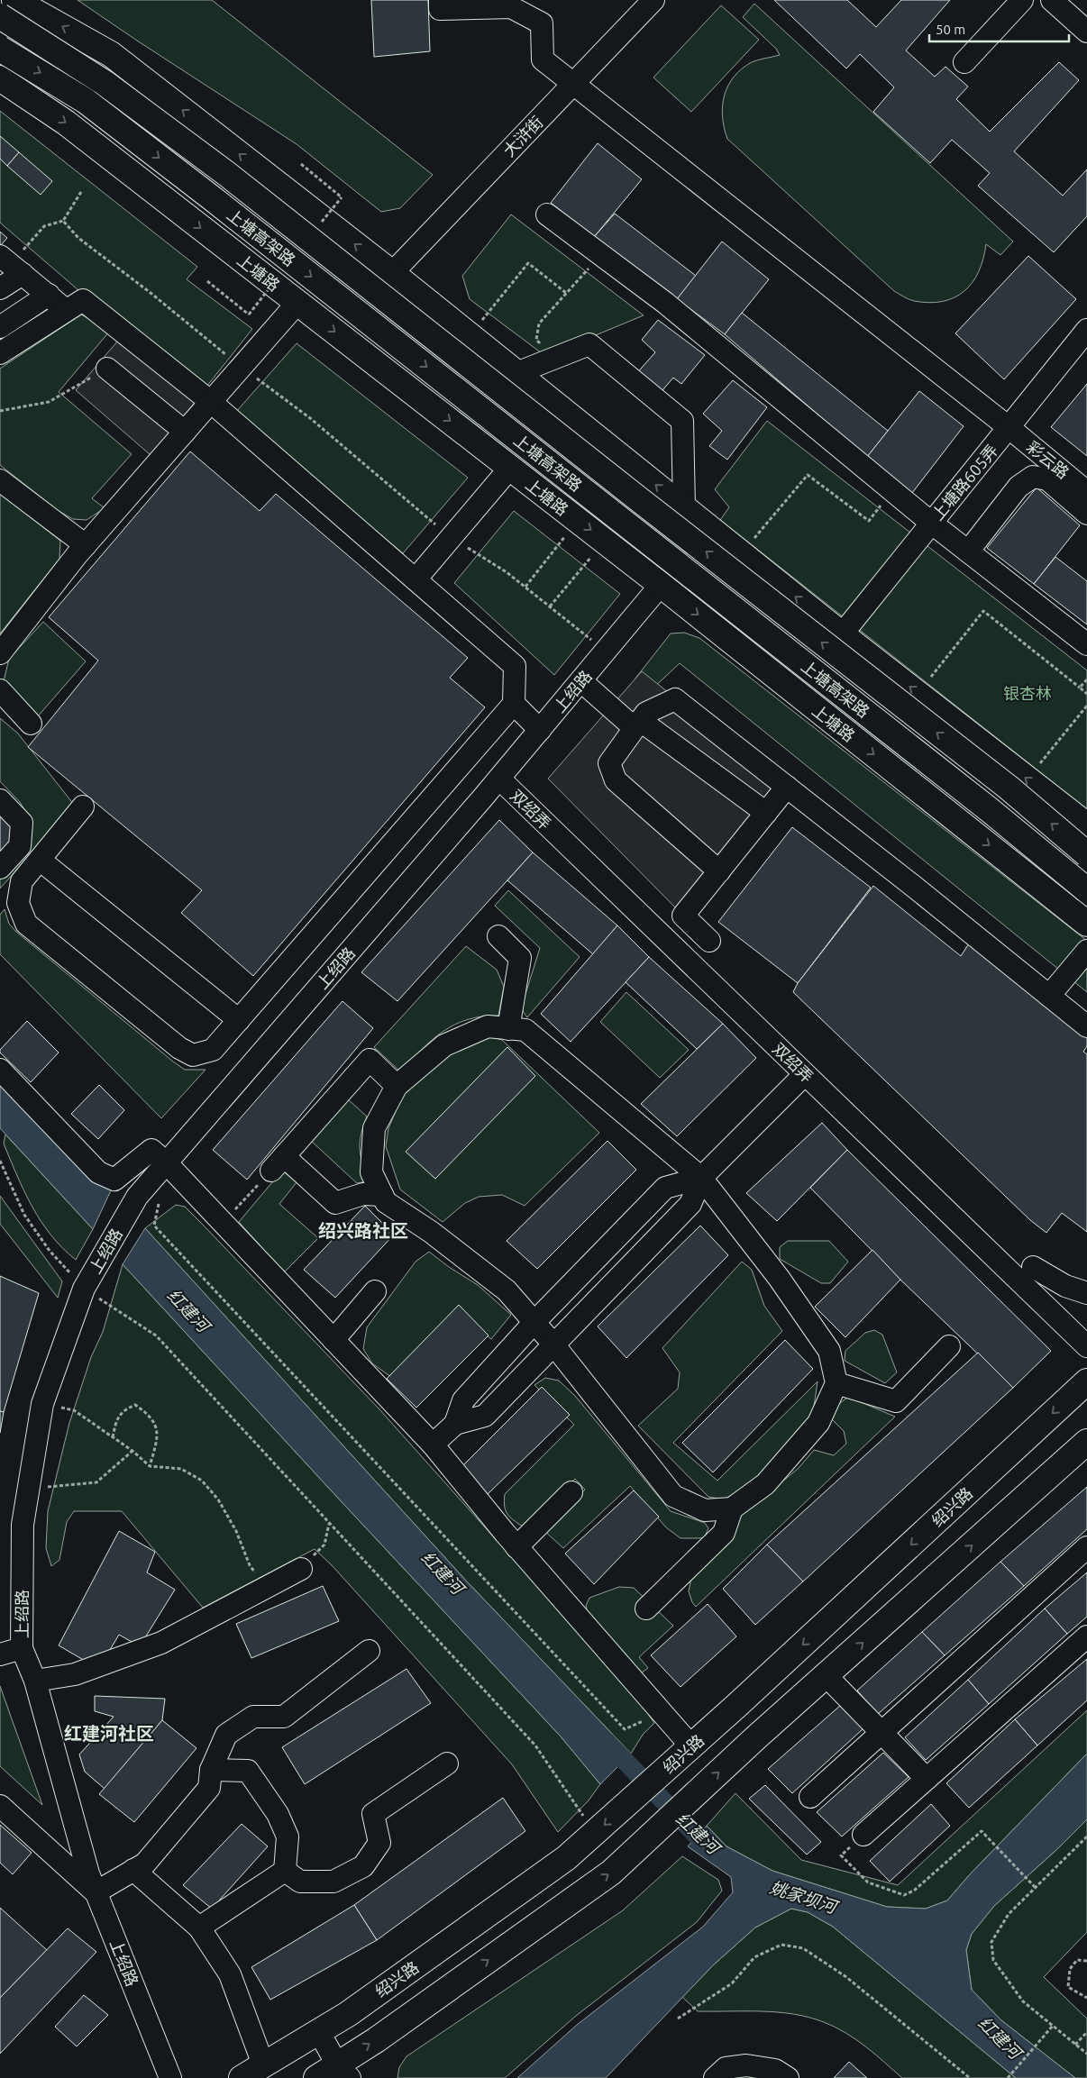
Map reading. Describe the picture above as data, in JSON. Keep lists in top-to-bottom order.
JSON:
{
  "streets": {
    "main road": ["上塘高架路", "上塘路", "绍兴路"],
    "street": [
      "大浒街",
      "彩云路",
      "上塘路605弄",
      "上绍路",
      "双绍弄"
    ]
  },
  "crossings": [
    ["大浒街", "彩云路"],
    ["上塘路", "上绍路"],
    ["彩云路", "上塘路605弄"],
    ["上绍路", "双绍弄"]
  ],
  "districts": ["绍兴路社区", "红建河社区"],
  "water": ["红建河", "姚家坝河"],
  "parks": ["银杏林"],
  "scale_bar": "50 m"
}
